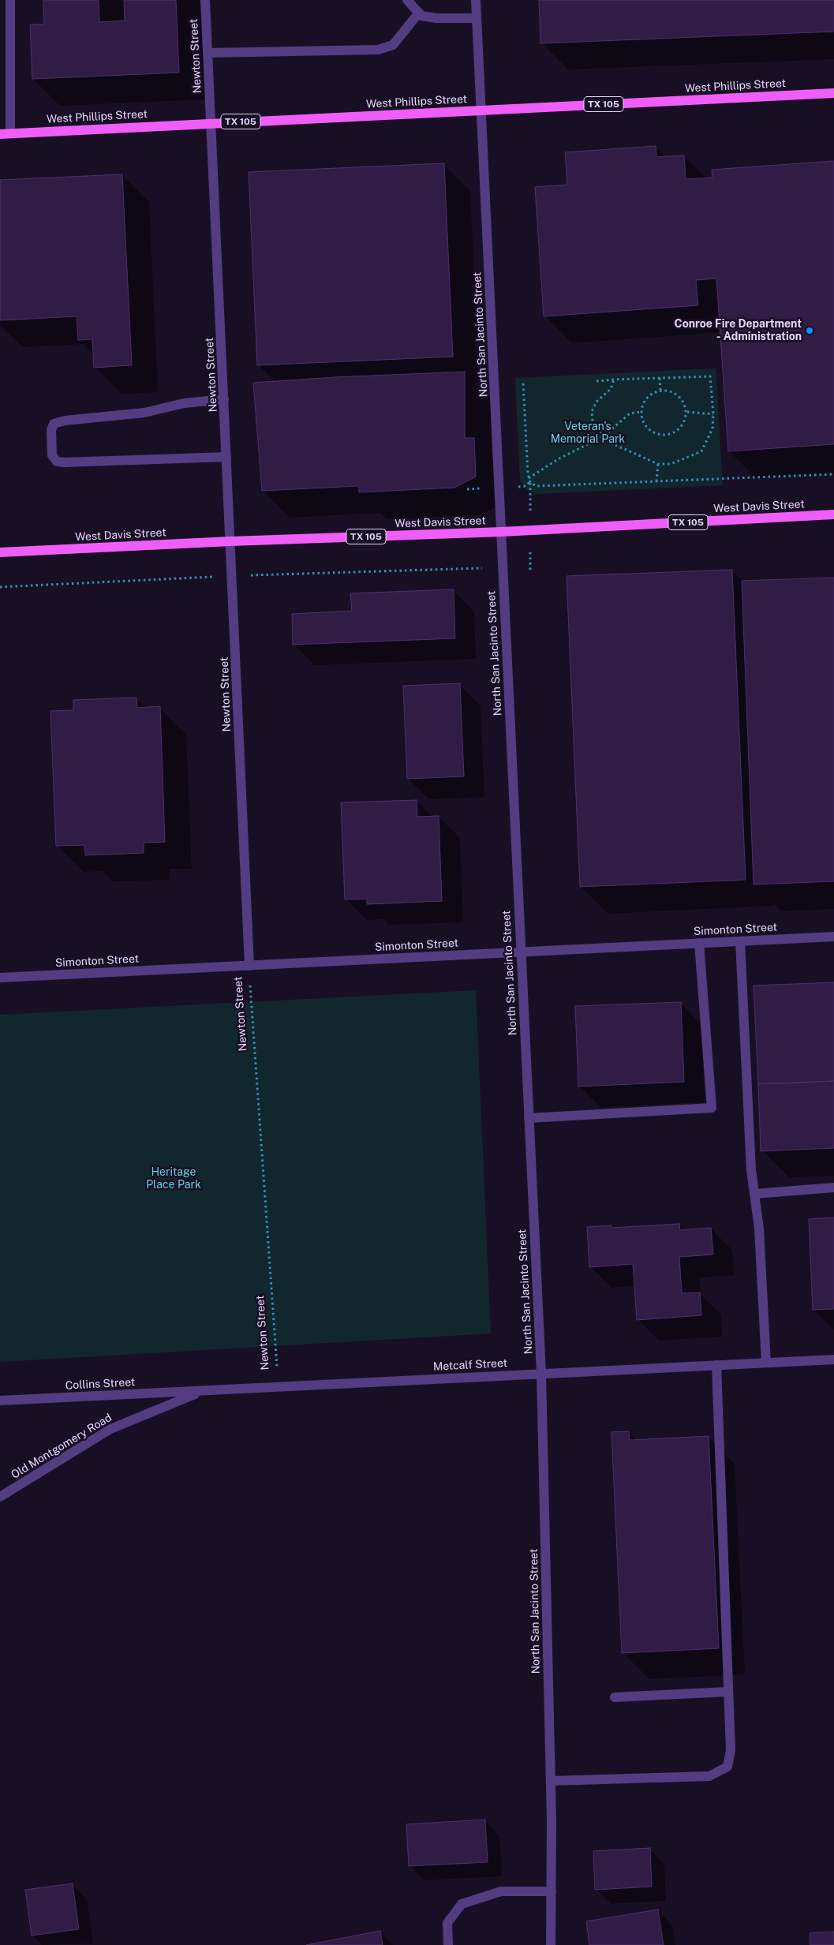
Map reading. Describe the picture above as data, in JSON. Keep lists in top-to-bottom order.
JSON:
{
  "streets": {
    "main road": ["West Phillips Street", "TX 105", "West Davis Street"],
    "street": [
      "Newton Street",
      "North San Jacinto Street",
      "Simonton Street",
      "Metcalf Street",
      "Collins Street",
      "Old Montgomery Road"
    ]
  },
  "crossings": [
    ["Newton Street", "West Phillips Street"],
    ["Newton Street", "West Davis Street"],
    ["Newton Street", "Simonton Street"],
    ["Newton Street", "Metcalf Street"],
    ["West Phillips Street", "North San Jacinto Street"],
    ["North San Jacinto Street", "West Davis Street"],
    ["North San Jacinto Street", "Simonton Street"],
    ["North San Jacinto Street", "Metcalf Street"],
    ["Metcalf Street", "Collins Street"],
    ["Metcalf Street", "Old Montgomery Road"],
    ["Collins Street", "Old Montgomery Road"]
  ],
  "parks": ["Veteran's Memorial Park", "Heritage Place Park"],
  "places": ["Conroe Fire Department - Administration"]
}
